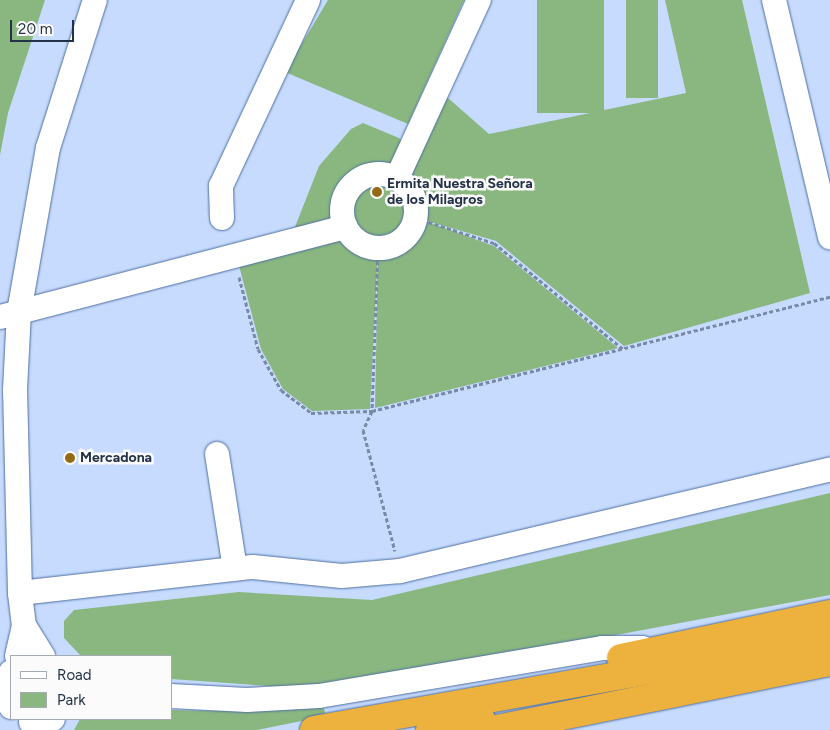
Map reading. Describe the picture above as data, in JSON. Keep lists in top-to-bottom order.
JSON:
{
  "places": ["Ermita Nuestra Señora de los Milagros", "Mercadona"],
  "legend": ["Road", "Park"],
  "scale_bar": "20 m"
}
